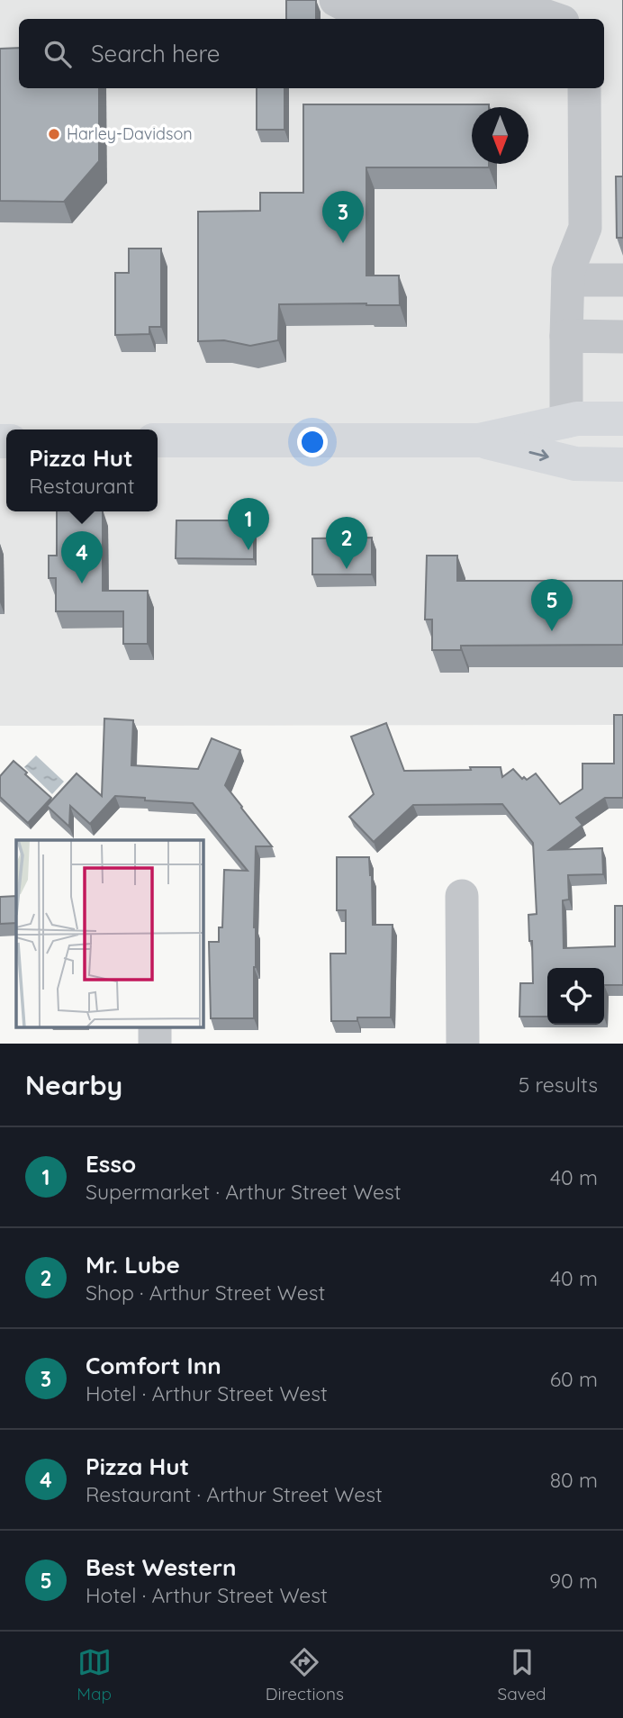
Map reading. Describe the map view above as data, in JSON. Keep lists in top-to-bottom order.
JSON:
{
  "places": ["Harley-Davidson"],
  "north": "bottom",
  "page": {
    "search": "Search here",
    "pins": [
      "3",
      "1",
      "2",
      "4",
      "5"
    ],
    "popup": ["Pizza Hut", "Restaurant"],
    "heading": ["Nearby", "5 results"],
    "list": [
      {
        "mark": "1",
        "name": "Esso",
        "note": "Supermarket · Arthur Street West",
        "value": "40 m"
      },
      {
        "mark": "2",
        "name": "Mr. Lube",
        "note": "Shop · Arthur Street West",
        "value": "40 m"
      },
      {
        "mark": "3",
        "name": "Comfort Inn",
        "note": "Hotel · Arthur Street West",
        "value": "60 m"
      },
      {
        "mark": "4",
        "name": "Pizza Hut",
        "note": "Restaurant · Arthur Street West",
        "value": "80 m"
      },
      {
        "mark": "5",
        "name": "Best Western",
        "note": "Hotel · Arthur Street West",
        "value": "90 m"
      }
    ],
    "nav": ["Map", "Directions", "Saved"]
  }
}
